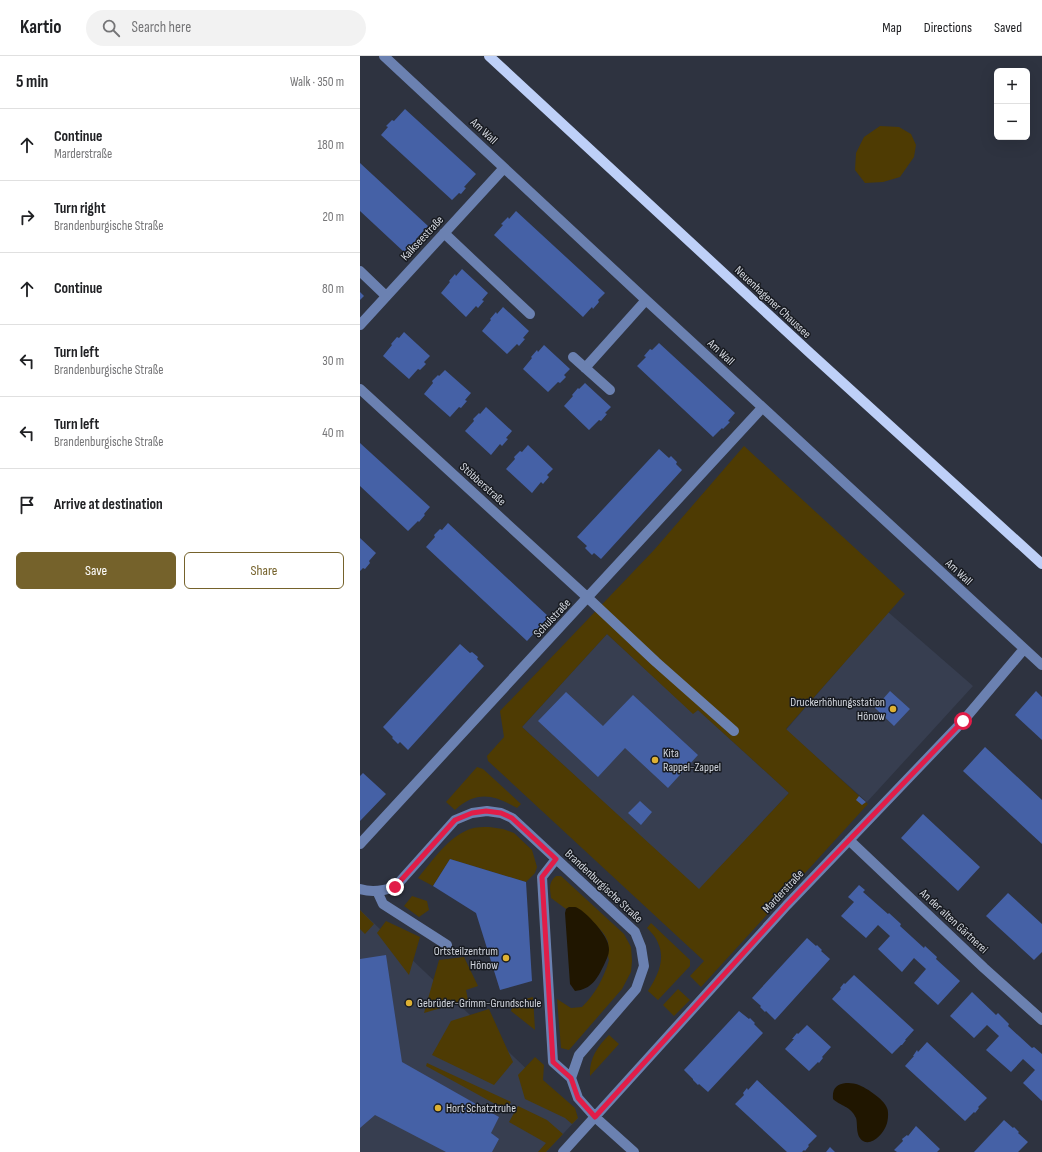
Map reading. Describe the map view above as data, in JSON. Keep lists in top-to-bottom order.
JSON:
{
  "streets": {
    "main road": ["Neuenhagener Chaussee"],
    "street": [
      "Am Wall",
      "Kalkseestraße",
      "Stöbberstraße",
      "Schulstraße",
      "Brandenburgische Straße",
      "Marderstraße",
      "An der alten Gärtnerei"
    ]
  },
  "crossings": [
    ["Am Wall", "Kalkseestraße"],
    ["Am Wall", "Schulstraße"],
    ["Am Wall", "Marderstraße"],
    ["Stöbberstraße", "Schulstraße"],
    ["Marderstraße", "An der alten Gärtnerei"]
  ],
  "places": [
    "Druckerhöhungsstation Hönow",
    "Kita Rappel-Zappel",
    "Ortsteilzentrum Hönow",
    "Gebrüder-Grimm-Grundschule",
    "Hort Schatztruhe"
  ],
  "page": {
    "header": "Kartio",
    "search": "Search here",
    "nav": ["Map", "Directions", "Saved"],
    "heading": ["5 min", "Walk · 350 m"],
    "map_buttons": ["+", "−"],
    "list": [
      ["Continue", "Marderstraße", "180 m"],
      ["Turn right", "Brandenburgische Straße", "20 m"],
      ["Continue", "80 m"],
      ["Turn left", "Brandenburgische Straße", "30 m"],
      ["Turn left", "Brandenburgische Straße", "40 m"],
      "Arrive at destination"
    ],
    "buttons": ["Save", "Share"]
  }
}
